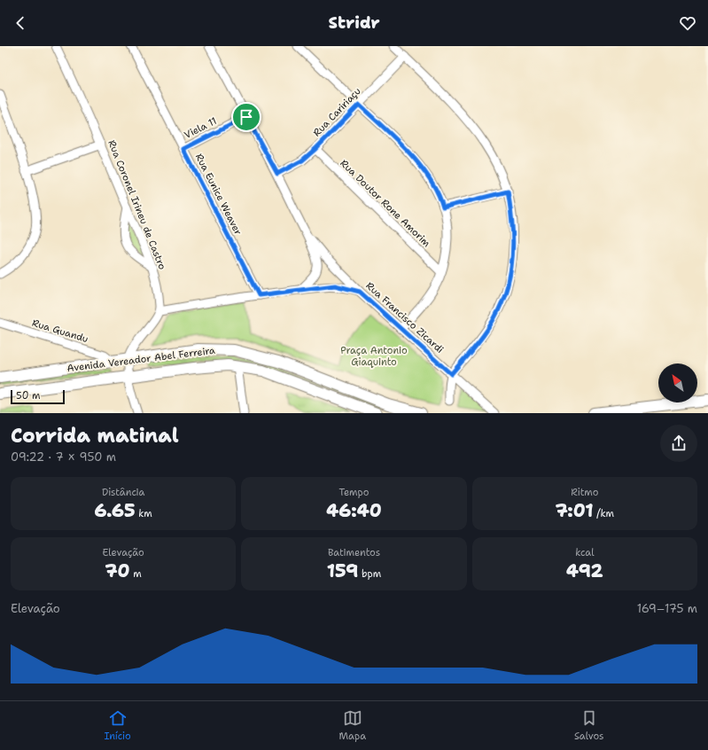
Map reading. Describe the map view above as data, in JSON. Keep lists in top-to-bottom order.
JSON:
{
  "streets": {
    "main road": ["Avenida Vereador Abel Ferreira"],
    "street": [
      "Rua Caririaçu",
      "Viela 11",
      "Rua Eunice Weaver",
      "Rua Doutor Rone Amorim",
      "Rua Coronel Irineu de Castro",
      "Rua Francisco Zicardi",
      "Rua Guandu"
    ]
  },
  "crossings": [
    ["Rua Caririaçu", "Rua Doutor Rone Amorim"],
    ["Rua Caririaçu", "Rua Francisco Zicardi"],
    ["Viela 11", "Rua Eunice Weaver"],
    ["Viela 11", "Rua Francisco Zicardi"],
    ["Rua Guandu", "Avenida Vereador Abel Ferreira"]
  ],
  "parks": ["Praça Antonio Giaquinto"],
  "scale_bar": "50 m",
  "north": "top left",
  "page": {
    "header": "Stridr",
    "scale": "50 m",
    "heading": ["Corrida matinal", "09:22 · 7 × 950 m"],
    "stats": [
      ["Distância", "6.65 km"],
      ["Tempo", "46:40"],
      ["Ritmo", "7:01 /km"],
      ["Elevação", "70 m"],
      ["Batimentos", "159 bpm"],
      ["kcal", "492"]
    ],
    "chart": ["Elevação", "169–175 m"],
    "tabs": ["Início", "Mapa", "Salvos"]
  }
}
